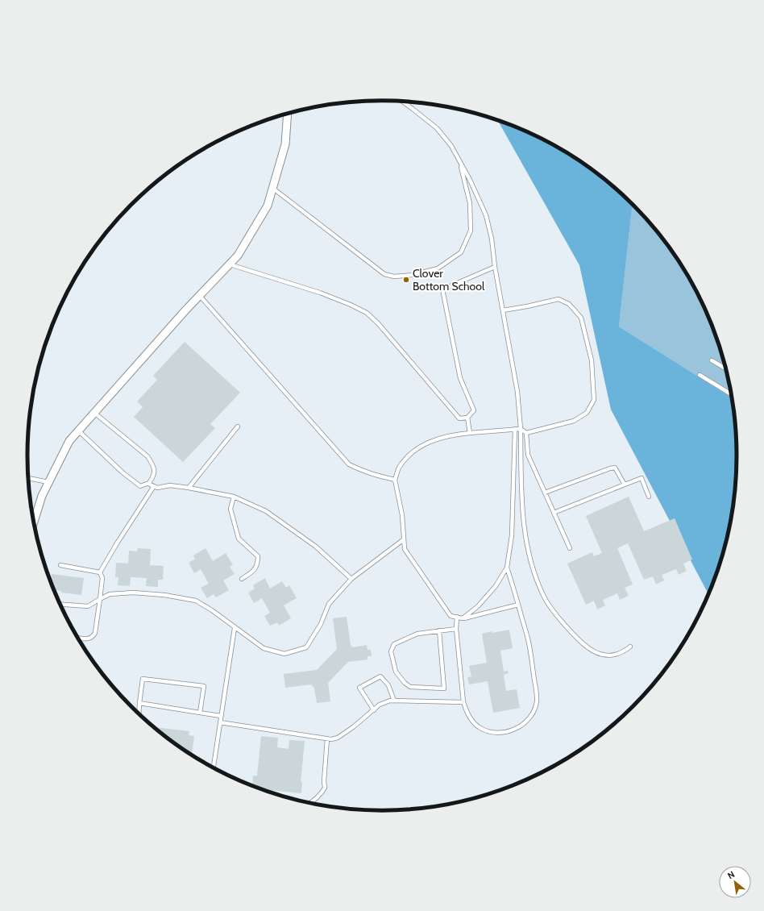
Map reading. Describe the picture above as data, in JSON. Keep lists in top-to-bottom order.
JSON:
{
  "places": ["Clover Bottom School"],
  "north": "top left"
}
